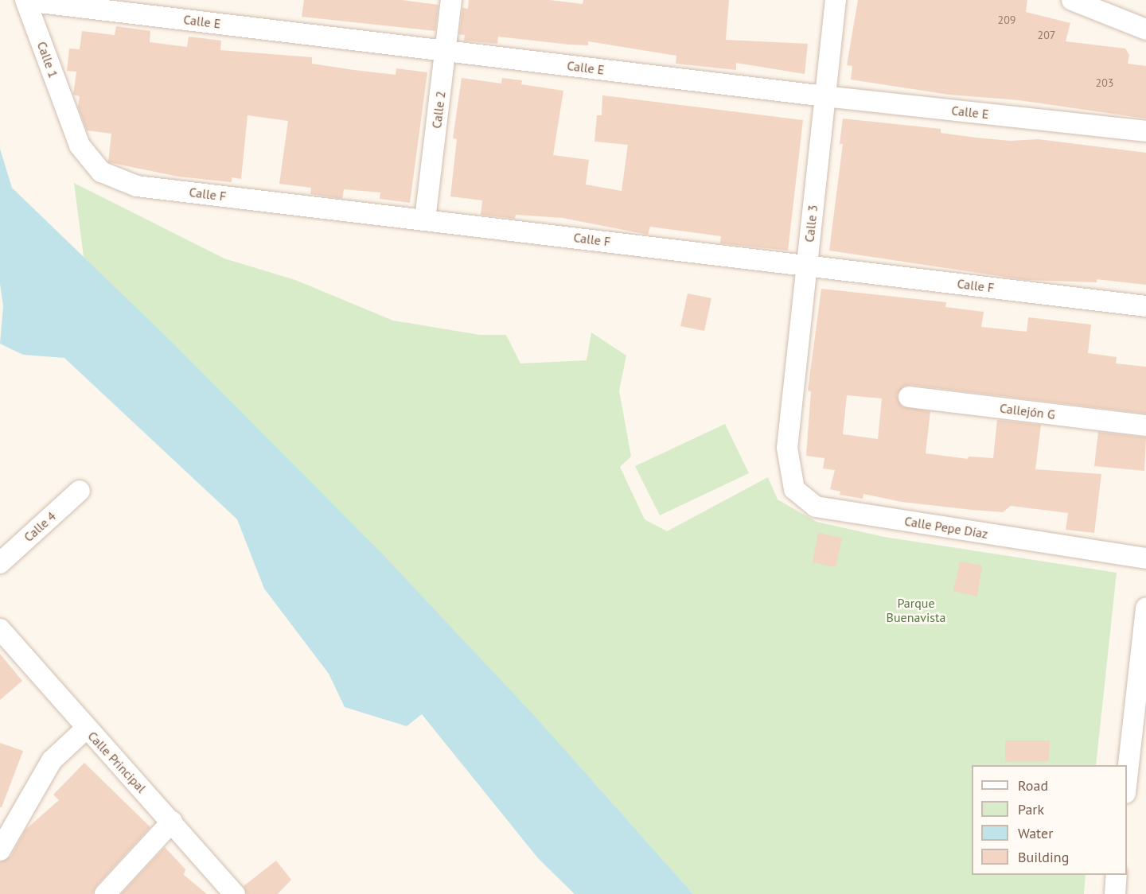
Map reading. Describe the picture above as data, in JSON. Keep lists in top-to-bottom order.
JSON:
{
  "streets": {
    "street": [
      "Calle E",
      "Calle 1",
      "Calle 2",
      "Calle F",
      "Calle 3",
      "Callejón G",
      "Calle 4",
      "Calle Pepe Díaz",
      "Calle Principal"
    ]
  },
  "crossings": [
    ["Calle E", "Calle 1"],
    ["Calle E", "Calle 2"],
    ["Calle E", "Calle 3"],
    ["Calle 1", "Calle F"],
    ["Calle 2", "Calle F"],
    ["Calle F", "Calle 3"],
    ["Calle 3", "Calle Pepe Díaz"]
  ],
  "parks": ["Parque Buenavista"],
  "house_numbers": ["209", "207", "203"],
  "legend": [
    "Road",
    "Park",
    "Water",
    "Building"
  ]
}
